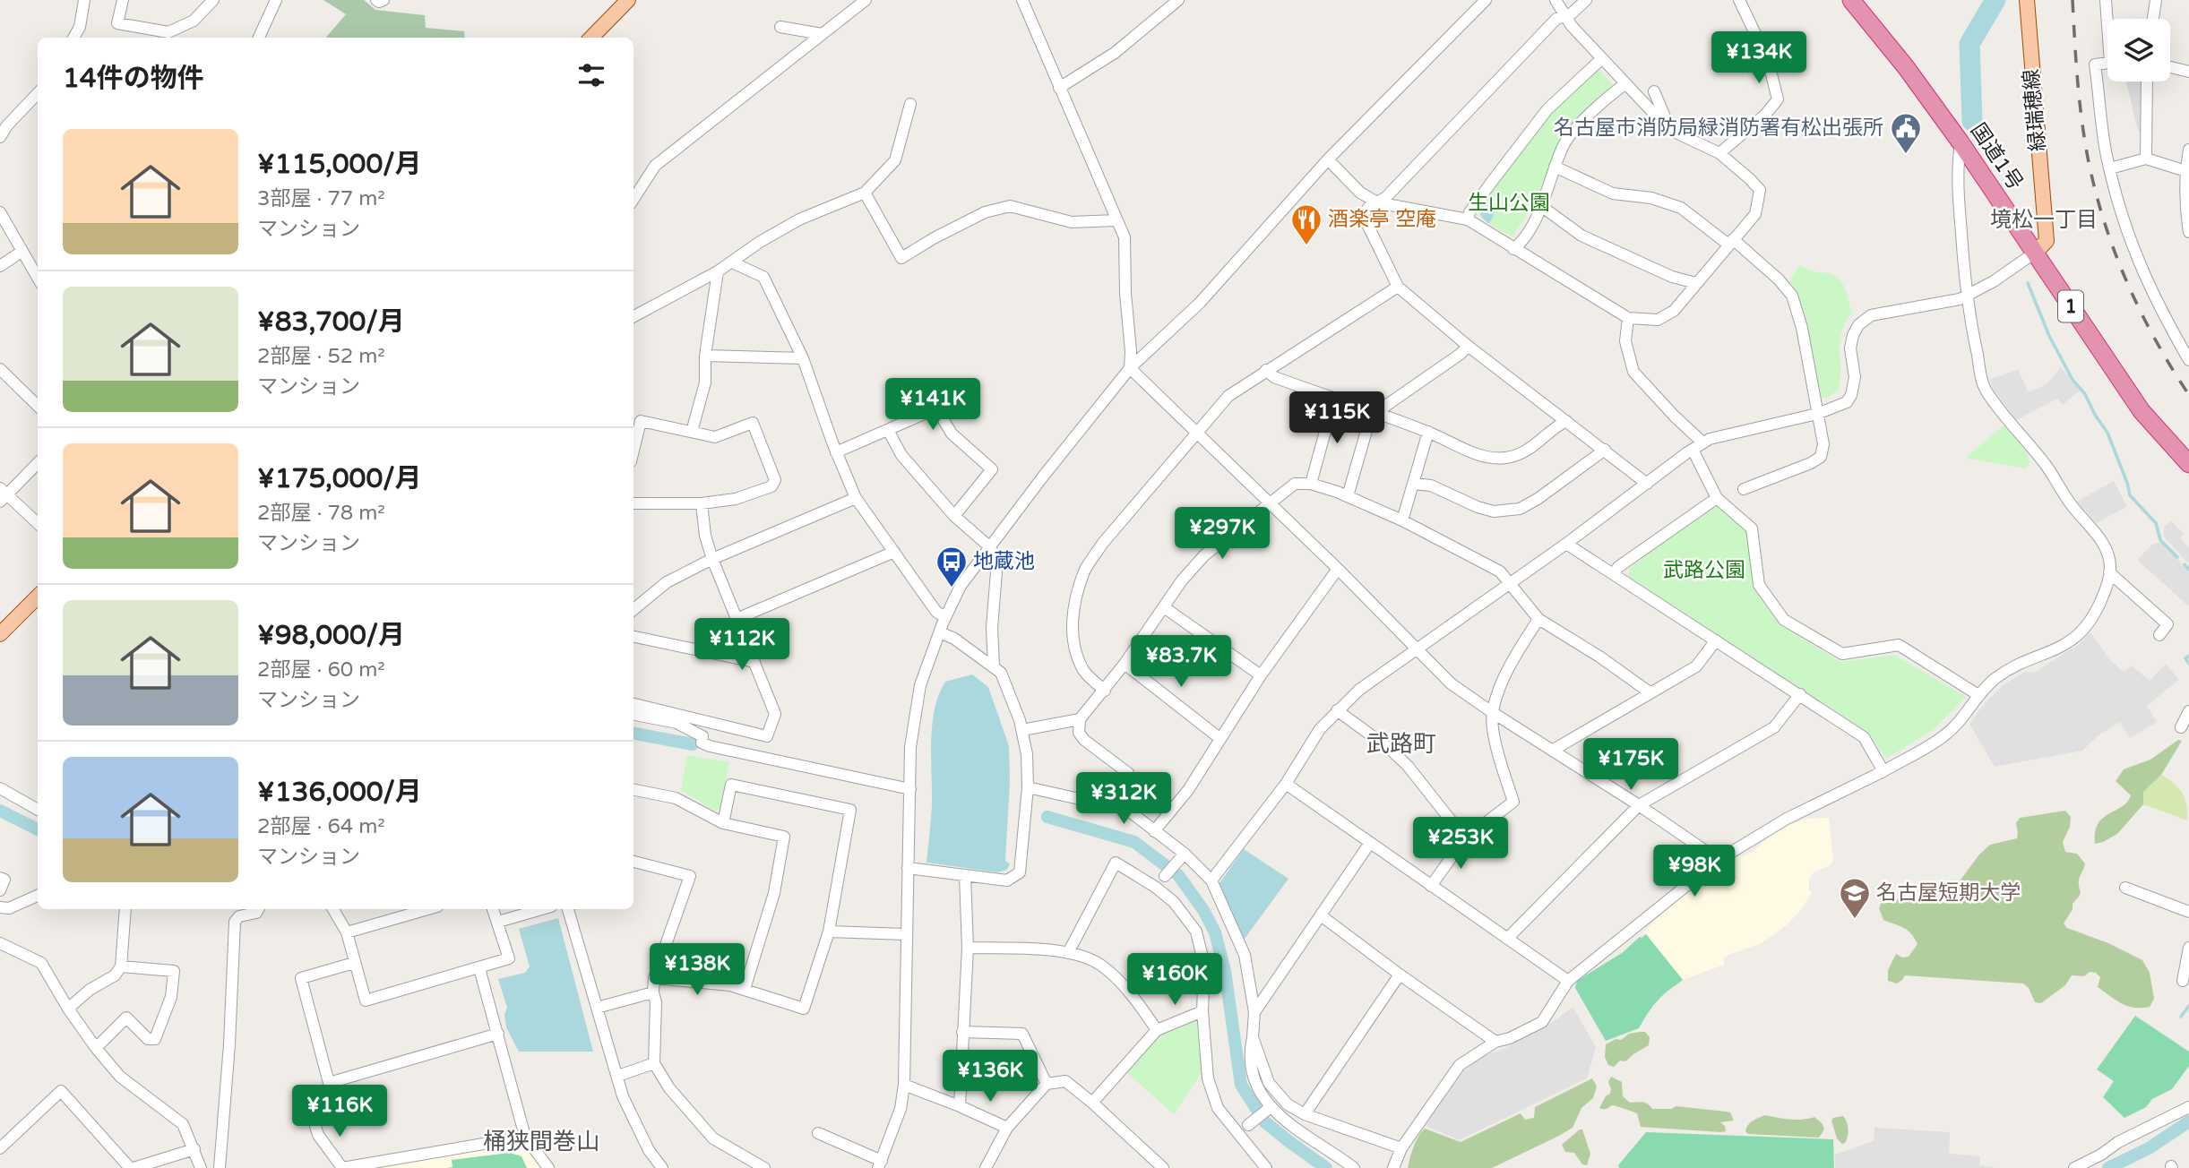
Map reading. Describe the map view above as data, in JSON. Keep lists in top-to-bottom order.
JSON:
{
  "streets": {
    "highway": ["国道1号", "1"],
    "main road": ["緑瑞穂線"]
  },
  "crossings": [
    ["緑瑞穂線", "国道1号"]
  ],
  "districts": ["境松一丁目", "武路町", "桶狭間巻山"],
  "parks": ["生山公園", "武路公園"],
  "places": {
    "public building": ["名古屋市消防局緑消防署有松出張所"],
    "restaurant": ["酒楽亭 空庵"],
    "bus stop": ["地蔵池"],
    "school or university": ["名古屋短期大学"]
  },
  "page": {
    "price": [
      "¥134K",
      "¥141K",
      "¥115K",
      "¥297K",
      "¥112K",
      "¥83.7K",
      "¥175K",
      "¥312K",
      "¥253K",
      "¥98K",
      "¥138K",
      "¥160K",
      "¥136K",
      "¥116K"
    ],
    "heading": "14件の物件",
    "list": [
      {
        "name": "¥115,000/月",
        "note": "3部屋 · 77 m² · マンション"
      },
      {
        "name": "¥83,700/月",
        "note": "2部屋 · 52 m² · マンション"
      },
      {
        "name": "¥175,000/月",
        "note": "2部屋 · 78 m² · マンション"
      },
      {
        "name": "¥98,000/月",
        "note": "2部屋 · 60 m² · マンション"
      },
      {
        "name": "¥136,000/月",
        "note": "2部屋 · 64 m² · マンション"
      }
    ]
  }
}
